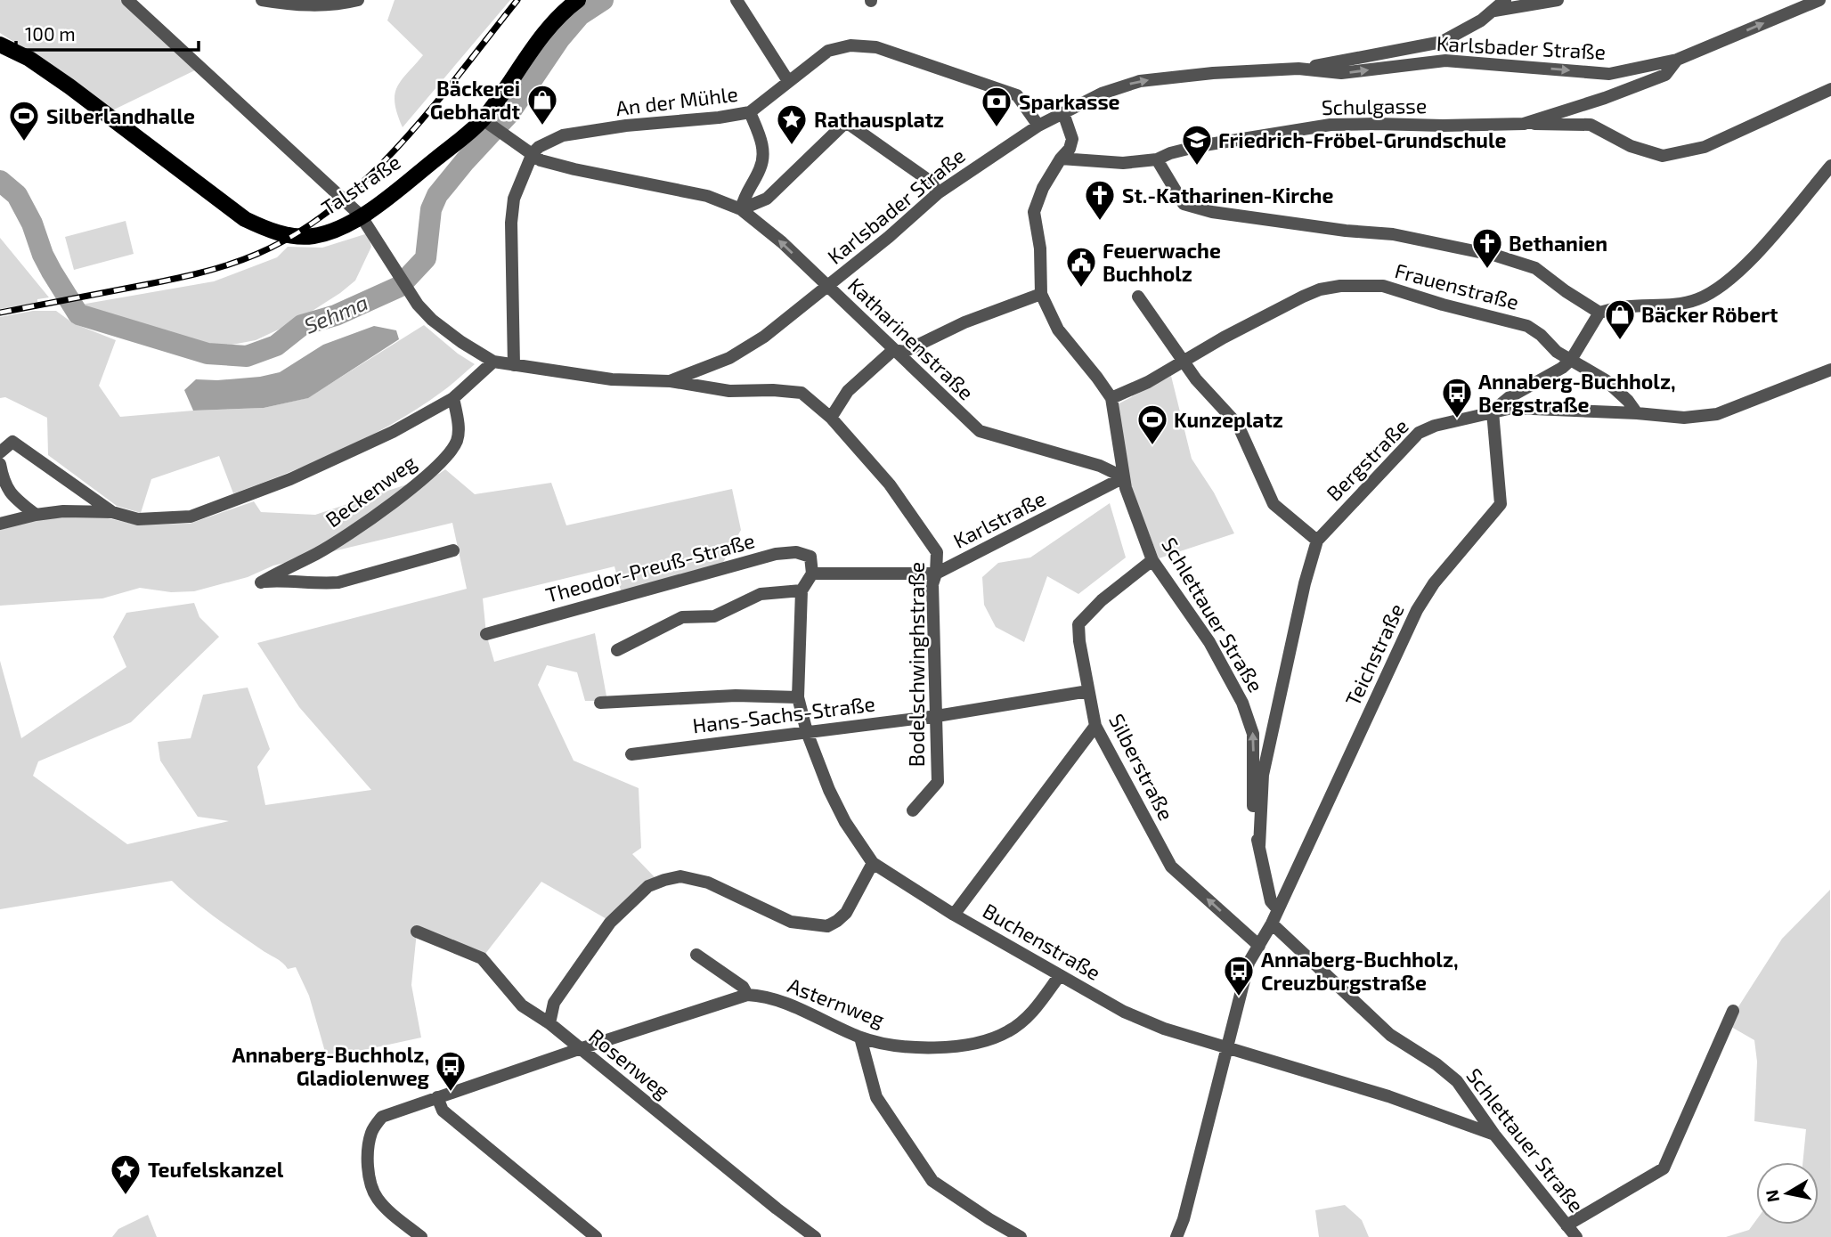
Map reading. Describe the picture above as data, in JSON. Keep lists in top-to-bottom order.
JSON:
{
  "streets": {
    "main road": ["Talstraße"],
    "street": [
      "Karlsbader Straße",
      "An der Mühle",
      "Schulgasse",
      "Frauenstraße",
      "Katharinenstraße",
      "Bergstraße",
      "Beckenweg",
      "Karlstraße",
      "Theodor-Preuß-Straße",
      "Schlettauer Straße",
      "Teichstraße",
      "Bodelschwinghstraße",
      "Hans-Sachs-Straße",
      "Silberstraße",
      "Buchenstraße",
      "Asternweg",
      "Rosenweg"
    ]
  },
  "crossings": [
    ["Karlsbader Straße", "An der Mühle"],
    ["Karlsbader Straße", "Schulgasse"],
    ["Karlsbader Straße", "Talstraße"],
    ["Karlsbader Straße", "Katharinenstraße"],
    ["Karlsbader Straße", "Schlettauer Straße"],
    ["Karlsbader Straße", "Bodelschwinghstraße"],
    ["An der Mühle", "Katharinenstraße"],
    ["Schulgasse", "Schlettauer Straße"],
    ["Talstraße", "Katharinenstraße"],
    ["Frauenstraße", "Bergstraße"],
    ["Frauenstraße", "Schlettauer Straße"],
    ["Katharinenstraße", "Karlstraße"],
    ["Katharinenstraße", "Schlettauer Straße"],
    ["Bergstraße", "Schlettauer Straße"],
    ["Bergstraße", "Teichstraße"],
    ["Karlstraße", "Theodor-Preuß-Straße"],
    ["Karlstraße", "Schlettauer Straße"],
    ["Karlstraße", "Bodelschwinghstraße"],
    ["Schlettauer Straße", "Teichstraße"],
    ["Schlettauer Straße", "Silberstraße"],
    ["Schlettauer Straße", "Buchenstraße"],
    ["Teichstraße", "Silberstraße"],
    ["Teichstraße", "Buchenstraße"],
    ["Bodelschwinghstraße", "Hans-Sachs-Straße"],
    ["Hans-Sachs-Straße", "Silberstraße"],
    ["Hans-Sachs-Straße", "Buchenstraße"],
    ["Buchenstraße", "Asternweg"]
  ],
  "one_way": ["Silberstraße"],
  "water": ["Sehma"],
  "places": {
    "shop": ["Bäckerei Gebhardt", "Bäcker Röbert"],
    "bank": ["Sparkasse"],
    "sports": ["Silberlandhalle", "Kunzeplatz"],
    "place": ["Rathausplatz", "Teufelskanzel"],
    "school or university": ["Friedrich-Fröbel-Grundschule"],
    "church": ["St.-Katharinen-Kirche", "Bethanien"],
    "public building": ["Feuerwache Buchholz"],
    "bus stop": ["Annaberg-Buchholz, Bergstraße", "Annaberg-Buchholz, Creuzburgstraße", "Annaberg-Buchholz, Gladiolenweg"]
  },
  "scale_bar": "100 m",
  "north": "left"
}
